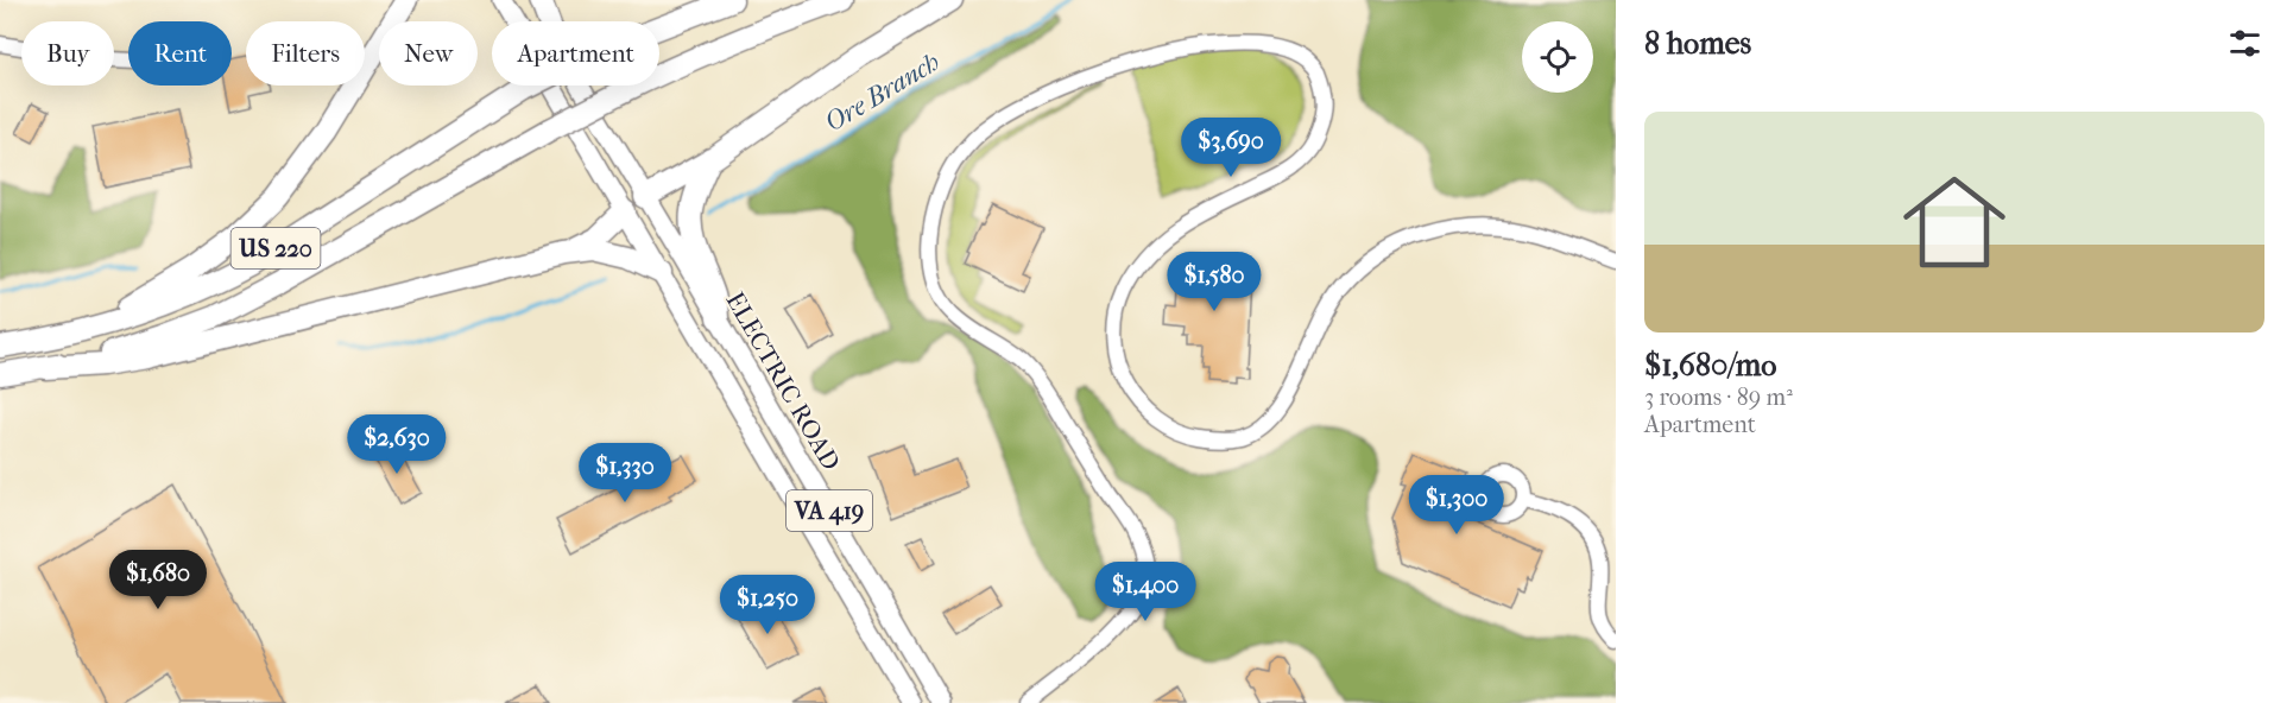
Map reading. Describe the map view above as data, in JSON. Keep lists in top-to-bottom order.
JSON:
{
  "streets": {
    "highway": ["US 220"],
    "main road": ["ELECTRIC ROAD", "VA 419"]
  },
  "crossings": [
    ["ELECTRIC ROAD", "VA 419"]
  ],
  "water": ["Ore Branch"],
  "page": {
    "heading": "8 homes",
    "chip": [
      "Buy",
      "Rent",
      "Filters",
      "New",
      "Apartment"
    ],
    "list": [
      {
        "name": "$1,680/mo",
        "note": "3 rooms · 89 m² · Apartment"
      }
    ],
    "price": [
      "$3,690",
      "$1,580",
      "$2,630",
      "$1,330",
      "$1,300",
      "$1,680",
      "$1,400",
      "$1,250"
    ]
  }
}
